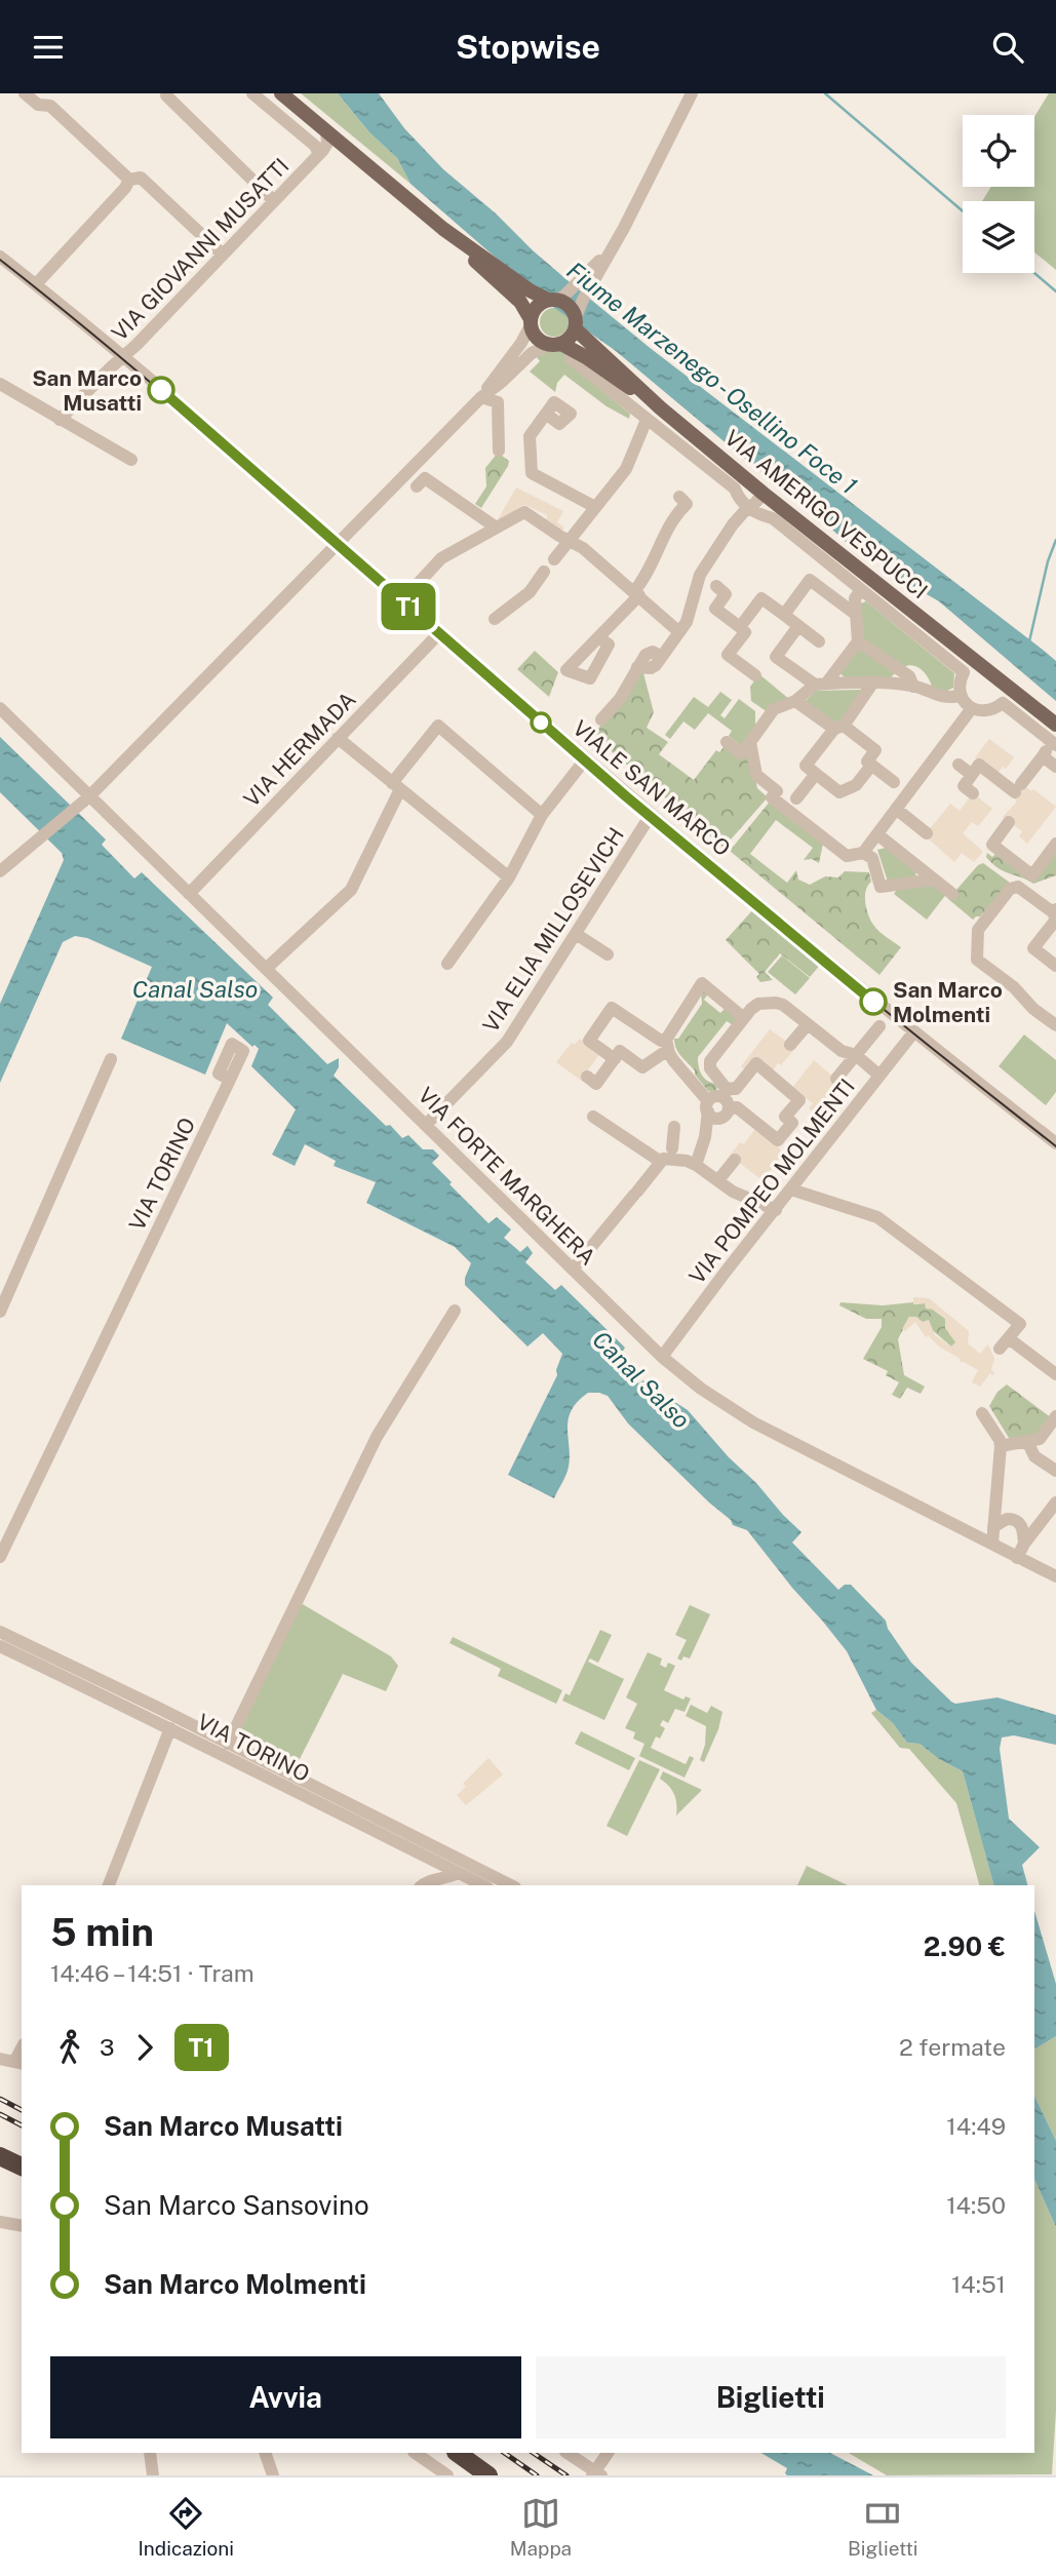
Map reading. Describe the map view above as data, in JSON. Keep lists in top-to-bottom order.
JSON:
{
  "streets": {
    "main road": ["VIA AMERIGO VESPUCCI"],
    "street": [
      "VIA GIOVANNI MUSATTI",
      "VIA HERMADA",
      "VIALE SAN MARCO",
      "VIA ELIA MILLOSEVICH",
      "VIA TORINO",
      "VIA FORTE MARGHERA",
      "VIA POMPEO MOLMENTI"
    ]
  },
  "crossings": [
    ["VIA GIOVANNI MUSATTI", "VIALE SAN MARCO"],
    ["VIA HERMADA", "VIALE SAN MARCO"],
    ["VIA HERMADA", "VIA FORTE MARGHERA"],
    ["VIALE SAN MARCO", "VIA ELIA MILLOSEVICH"],
    ["VIALE SAN MARCO", "VIA POMPEO MOLMENTI"],
    ["VIA ELIA MILLOSEVICH", "VIA FORTE MARGHERA"],
    ["VIA FORTE MARGHERA", "VIA POMPEO MOLMENTI"]
  ],
  "water": ["Fiume Marzenego - Osellino Foce 1", "Canal Salso"],
  "places": ["San Marco Musatti", "San Marco Molmenti"],
  "lines": ["tram line T1"],
  "page": {
    "header": "Stopwise",
    "on_map": "T1",
    "heading": ["5 min", "14:46 – 14:51 · Tram", "2.90 €"],
    "legs": ["3", "T1", "2 fermate"],
    "list": [
      {
        "name": "San Marco Musatti",
        "value": "14:49"
      },
      {
        "name": "San Marco Sansovino",
        "value": "14:50"
      },
      {
        "name": "San Marco Molmenti",
        "value": "14:51"
      }
    ],
    "buttons": ["Avvia", "Biglietti"],
    "tabs": ["Indicazioni", "Mappa", "Biglietti"]
  }
}
